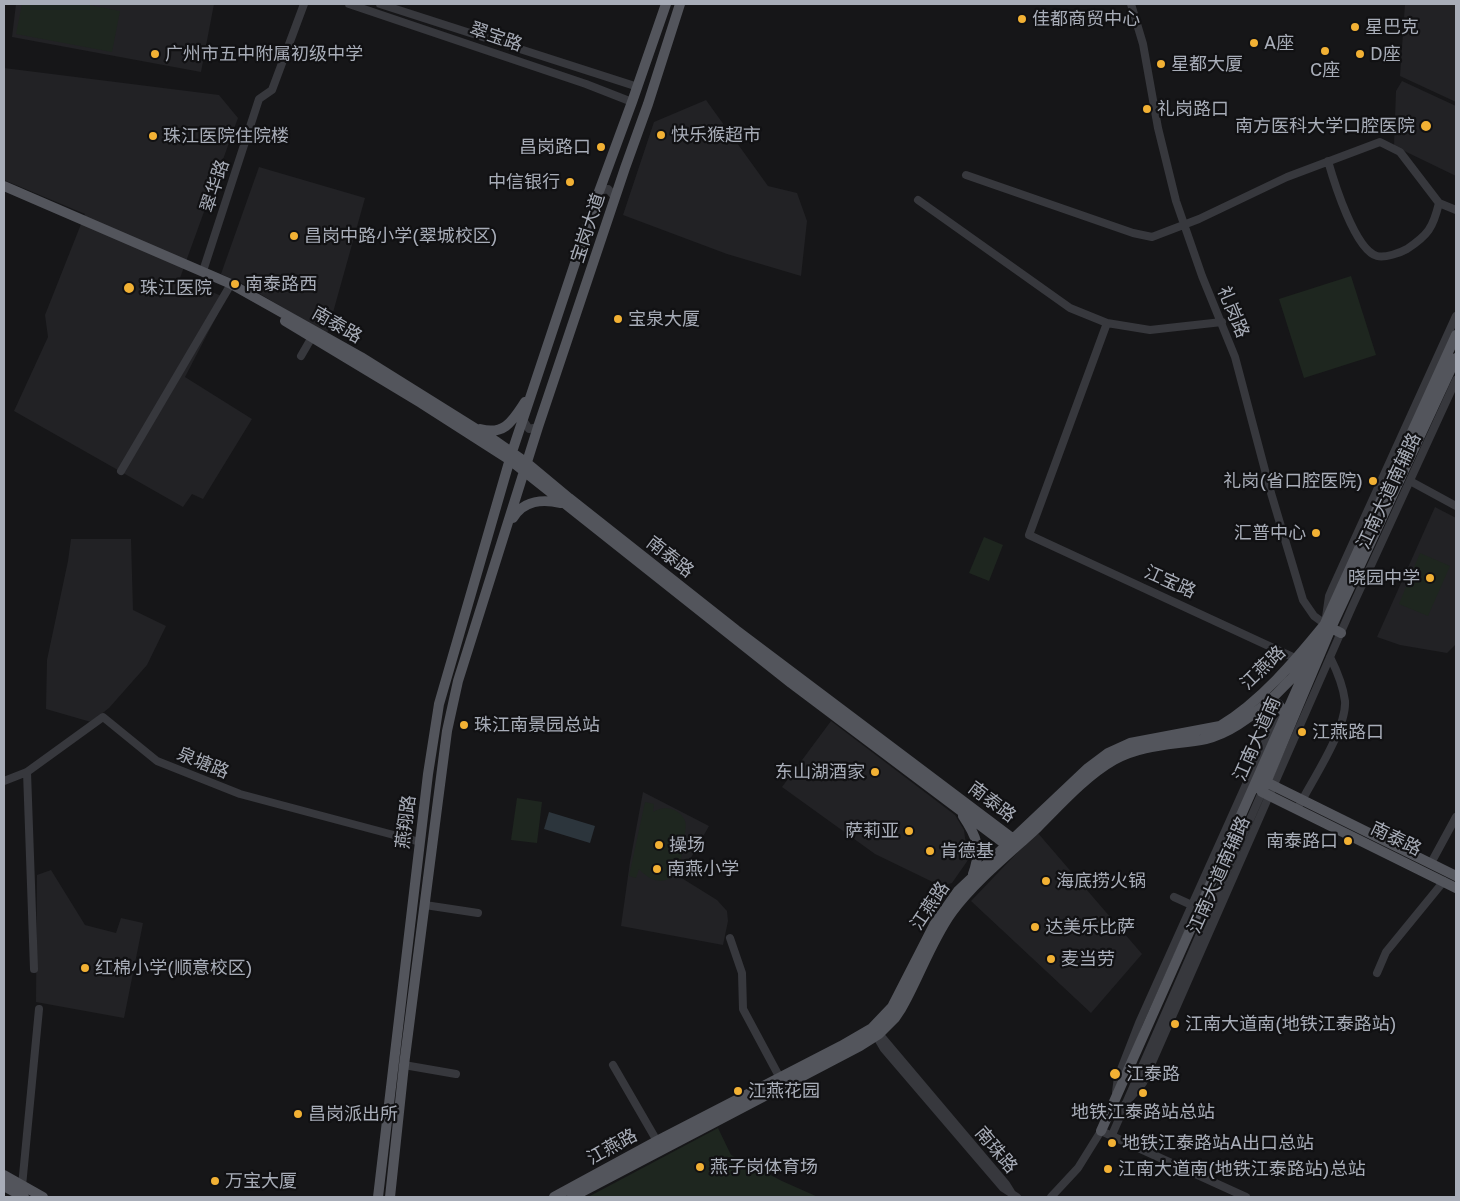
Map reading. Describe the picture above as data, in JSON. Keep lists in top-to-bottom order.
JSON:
{
  "streets": {
    "main road": [
      "宝岗大道",
      "南泰路",
      "江燕路",
      "江南大道南",
      "燕翔路"
    ],
    "street": [
      "翠宝路",
      "翠华路",
      "礼岗路",
      "江南大道南辅路",
      "江宝路",
      "泉塘路",
      "南珠路"
    ]
  },
  "crossings": [
    ["翠宝路", "宝岗大道"],
    ["翠华路", "南泰路"],
    ["宝岗大道", "南泰路"],
    ["宝岗大道", "燕翔路"],
    ["礼岗路", "江南大道南辅路"],
    ["礼岗路", "江燕路"],
    ["礼岗路", "江南大道南"],
    ["南泰路", "江南大道南辅路"],
    ["南泰路", "江燕路"],
    ["南泰路", "江南大道南"],
    ["南泰路", "燕翔路"],
    ["江南大道南辅路", "江燕路"],
    ["江南大道南辅路", "江南大道南"],
    ["江宝路", "江燕路"],
    ["江燕路", "江南大道南"],
    ["江燕路", "南珠路"],
    ["泉塘路", "燕翔路"]
  ],
  "places": [
    "佳都商贸中心",
    "星巴克",
    "A座",
    "C座",
    "广州市五中附属初级中学",
    "D座",
    "星都大厦",
    "礼岗路口",
    "南方医科大学口腔医院",
    "快乐猴超市",
    "珠江医院住院楼",
    "昌岗路口",
    "中信银行",
    "昌岗中路小学(翠城校区)",
    "南泰路西",
    "珠江医院",
    "宝泉大厦",
    "礼岗(省口腔医院)",
    "汇普中心",
    "晓园中学",
    "珠江南景园总站",
    "江燕路口",
    "东山湖酒家",
    "萨莉亚",
    "南泰路口",
    "操场",
    "肯德基",
    "南燕小学",
    "海底捞火锅",
    "达美乐比萨",
    "麦当劳",
    "红棉小学(顺意校区)",
    "江南大道南(地铁江泰路站)",
    "江泰路",
    "江燕花园",
    "地铁江泰路站总站",
    "昌岗派出所",
    "地铁江泰路站A出口总站",
    "燕子岗体育场",
    "江南大道南(地铁江泰路站)总站",
    "万宝大厦"
  ]
}
